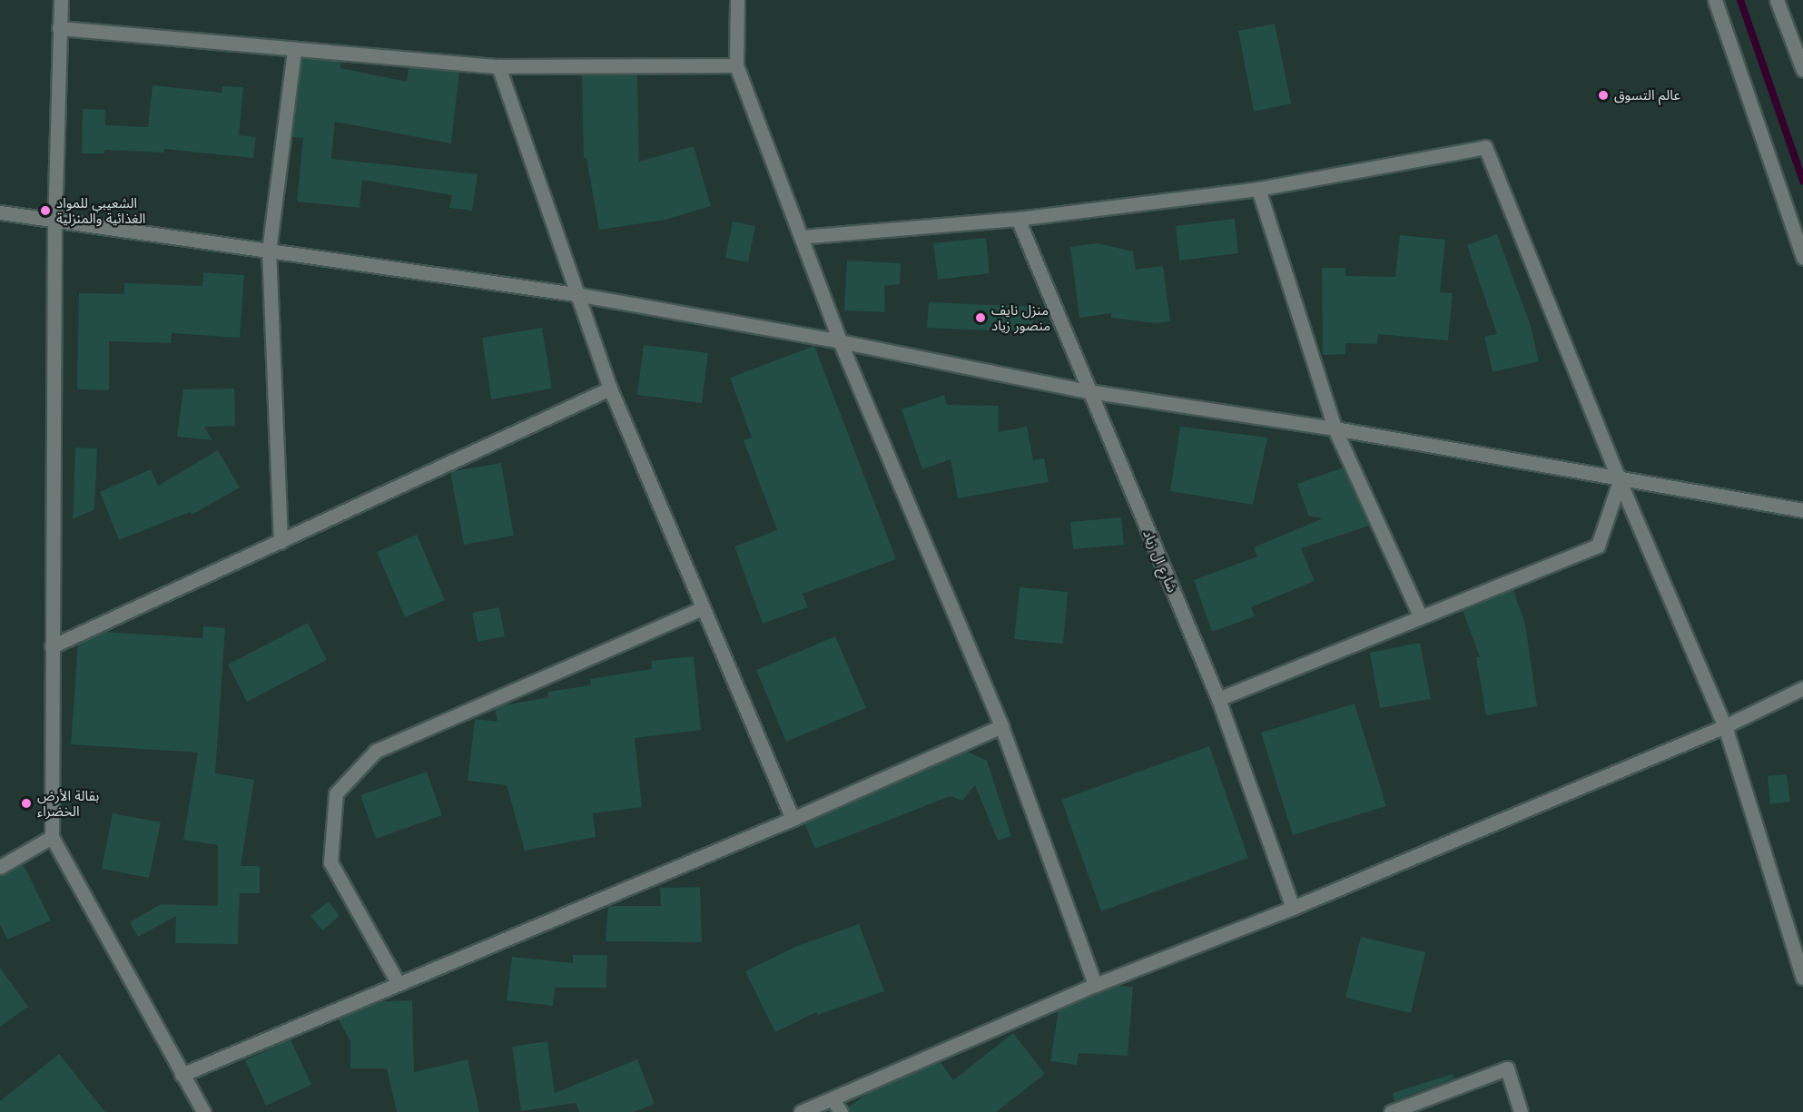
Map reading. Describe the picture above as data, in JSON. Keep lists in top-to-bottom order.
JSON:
{
  "streets": {
    "street": ["شارع ال زياد"]
  },
  "places": [
    "عالم التسوق",
    "الشعيبي للمواد الغذائية والمنزلية",
    "منزل نايف منصور زياد",
    "بقالة الأرض الخضراء"
  ]
}
